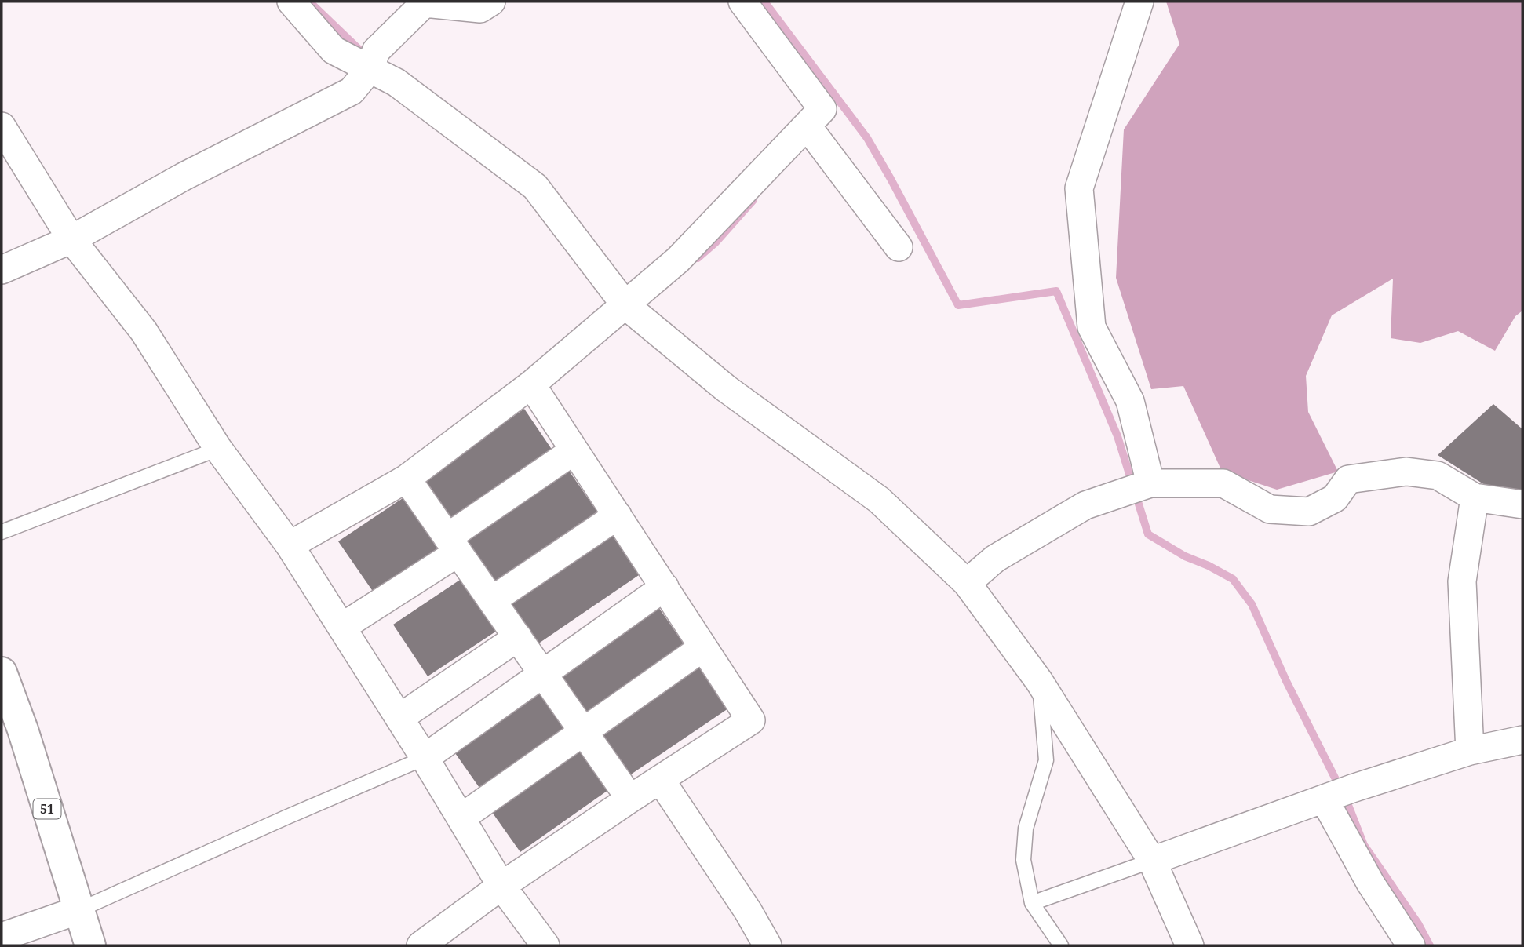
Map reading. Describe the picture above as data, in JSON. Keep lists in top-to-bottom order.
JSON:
{
  "streets": {
    "main road": ["51"]
  }
}
